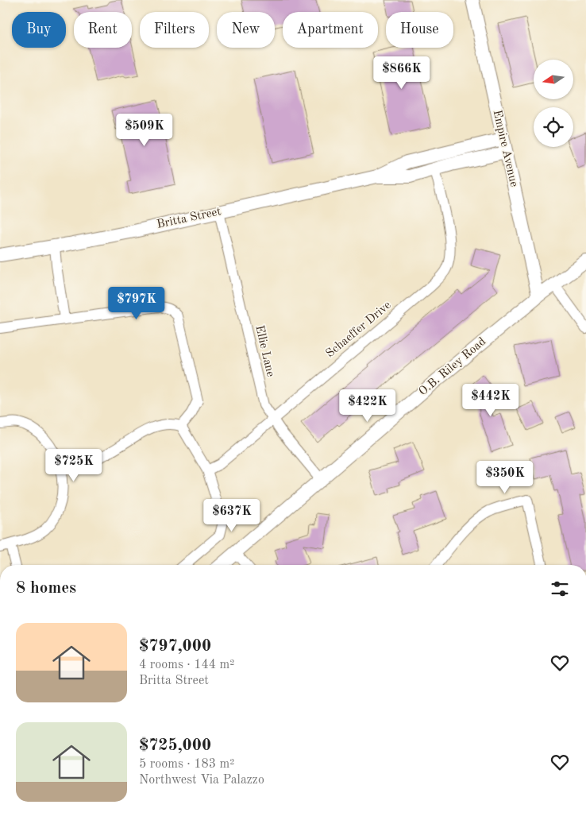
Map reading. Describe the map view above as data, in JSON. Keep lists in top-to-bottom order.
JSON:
{
  "streets": {
    "street": [
      "Empire Avenue",
      "Britta Street",
      "Schaeffer Drive",
      "Ellie Lane",
      "O.B. Riley Road"
    ]
  },
  "crossings": [
    ["Empire Avenue", "Britta Street"],
    ["Empire Avenue", "O.B. Riley Road"],
    ["Britta Street", "Schaeffer Drive"],
    ["Britta Street", "Ellie Lane"],
    ["Schaeffer Drive", "Ellie Lane"],
    ["Ellie Lane", "O.B. Riley Road"]
  ],
  "north": "left",
  "page": {
    "chip": [
      "Buy",
      "Rent",
      "Filters",
      "New",
      "Apartment",
      "House"
    ],
    "price": [
      "$866K",
      "$509K",
      "$797K",
      "$442K",
      "$422K",
      "$725K",
      "$350K",
      "$637K"
    ],
    "heading": "8 homes",
    "list": [
      {
        "name": "$797,000",
        "note": "4 rooms · 144 m² · Britta Street"
      },
      {
        "name": "$725,000",
        "note": "5 rooms · 183 m² · Northwest Via Palazzo"
      }
    ]
  }
}
